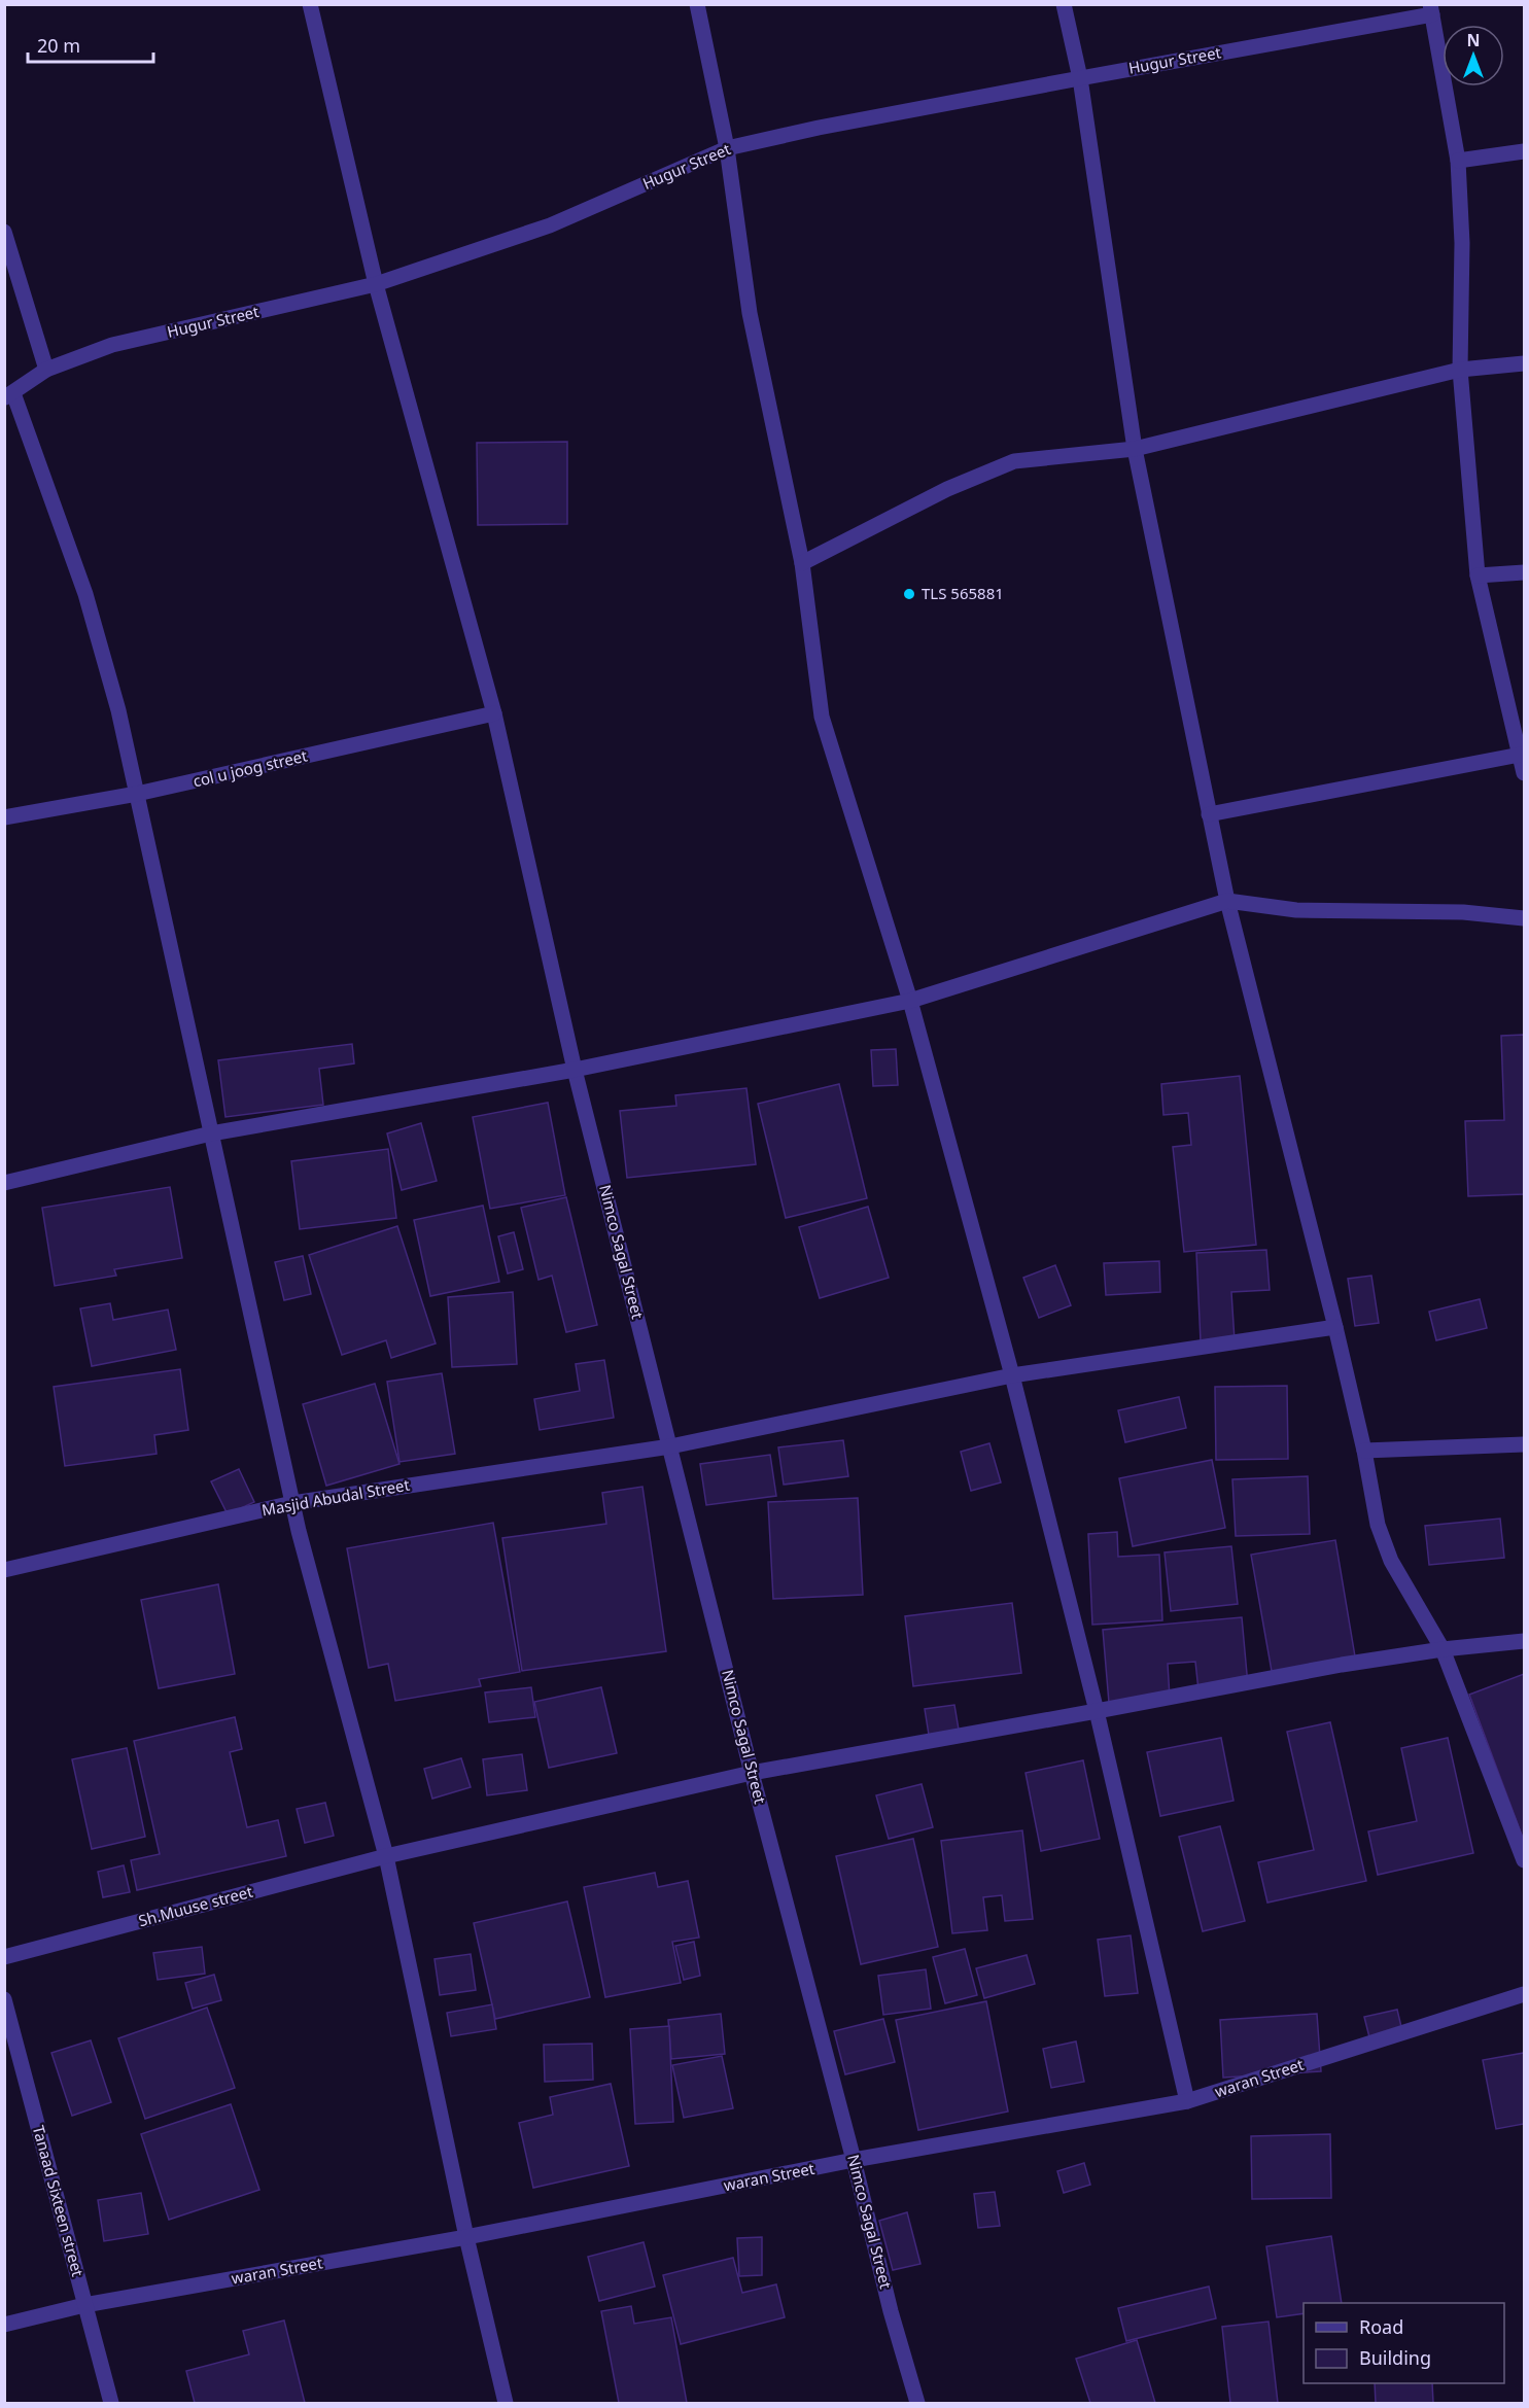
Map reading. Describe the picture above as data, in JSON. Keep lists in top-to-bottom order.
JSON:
{
  "streets": {
    "street": [
      "Hugur Street",
      "col u joog street",
      "Nimco Sagal Street",
      "Masjid Abudal Street",
      "Sh.Muuse street",
      "waran Street",
      "Tanaad Sixteen street"
    ]
  },
  "crossings": [
    ["Hugur Street", "Nimco Sagal Street"],
    ["col u joog street", "Nimco Sagal Street"],
    ["Nimco Sagal Street", "Masjid Abudal Street"],
    ["Nimco Sagal Street", "Sh.Muuse street"],
    ["Nimco Sagal Street", "waran Street"],
    ["waran Street", "Tanaad Sixteen street"]
  ],
  "places": ["TLS 565881"],
  "legend": ["Road", "Building"],
  "scale_bar": "20 m",
  "north": "top"
}
